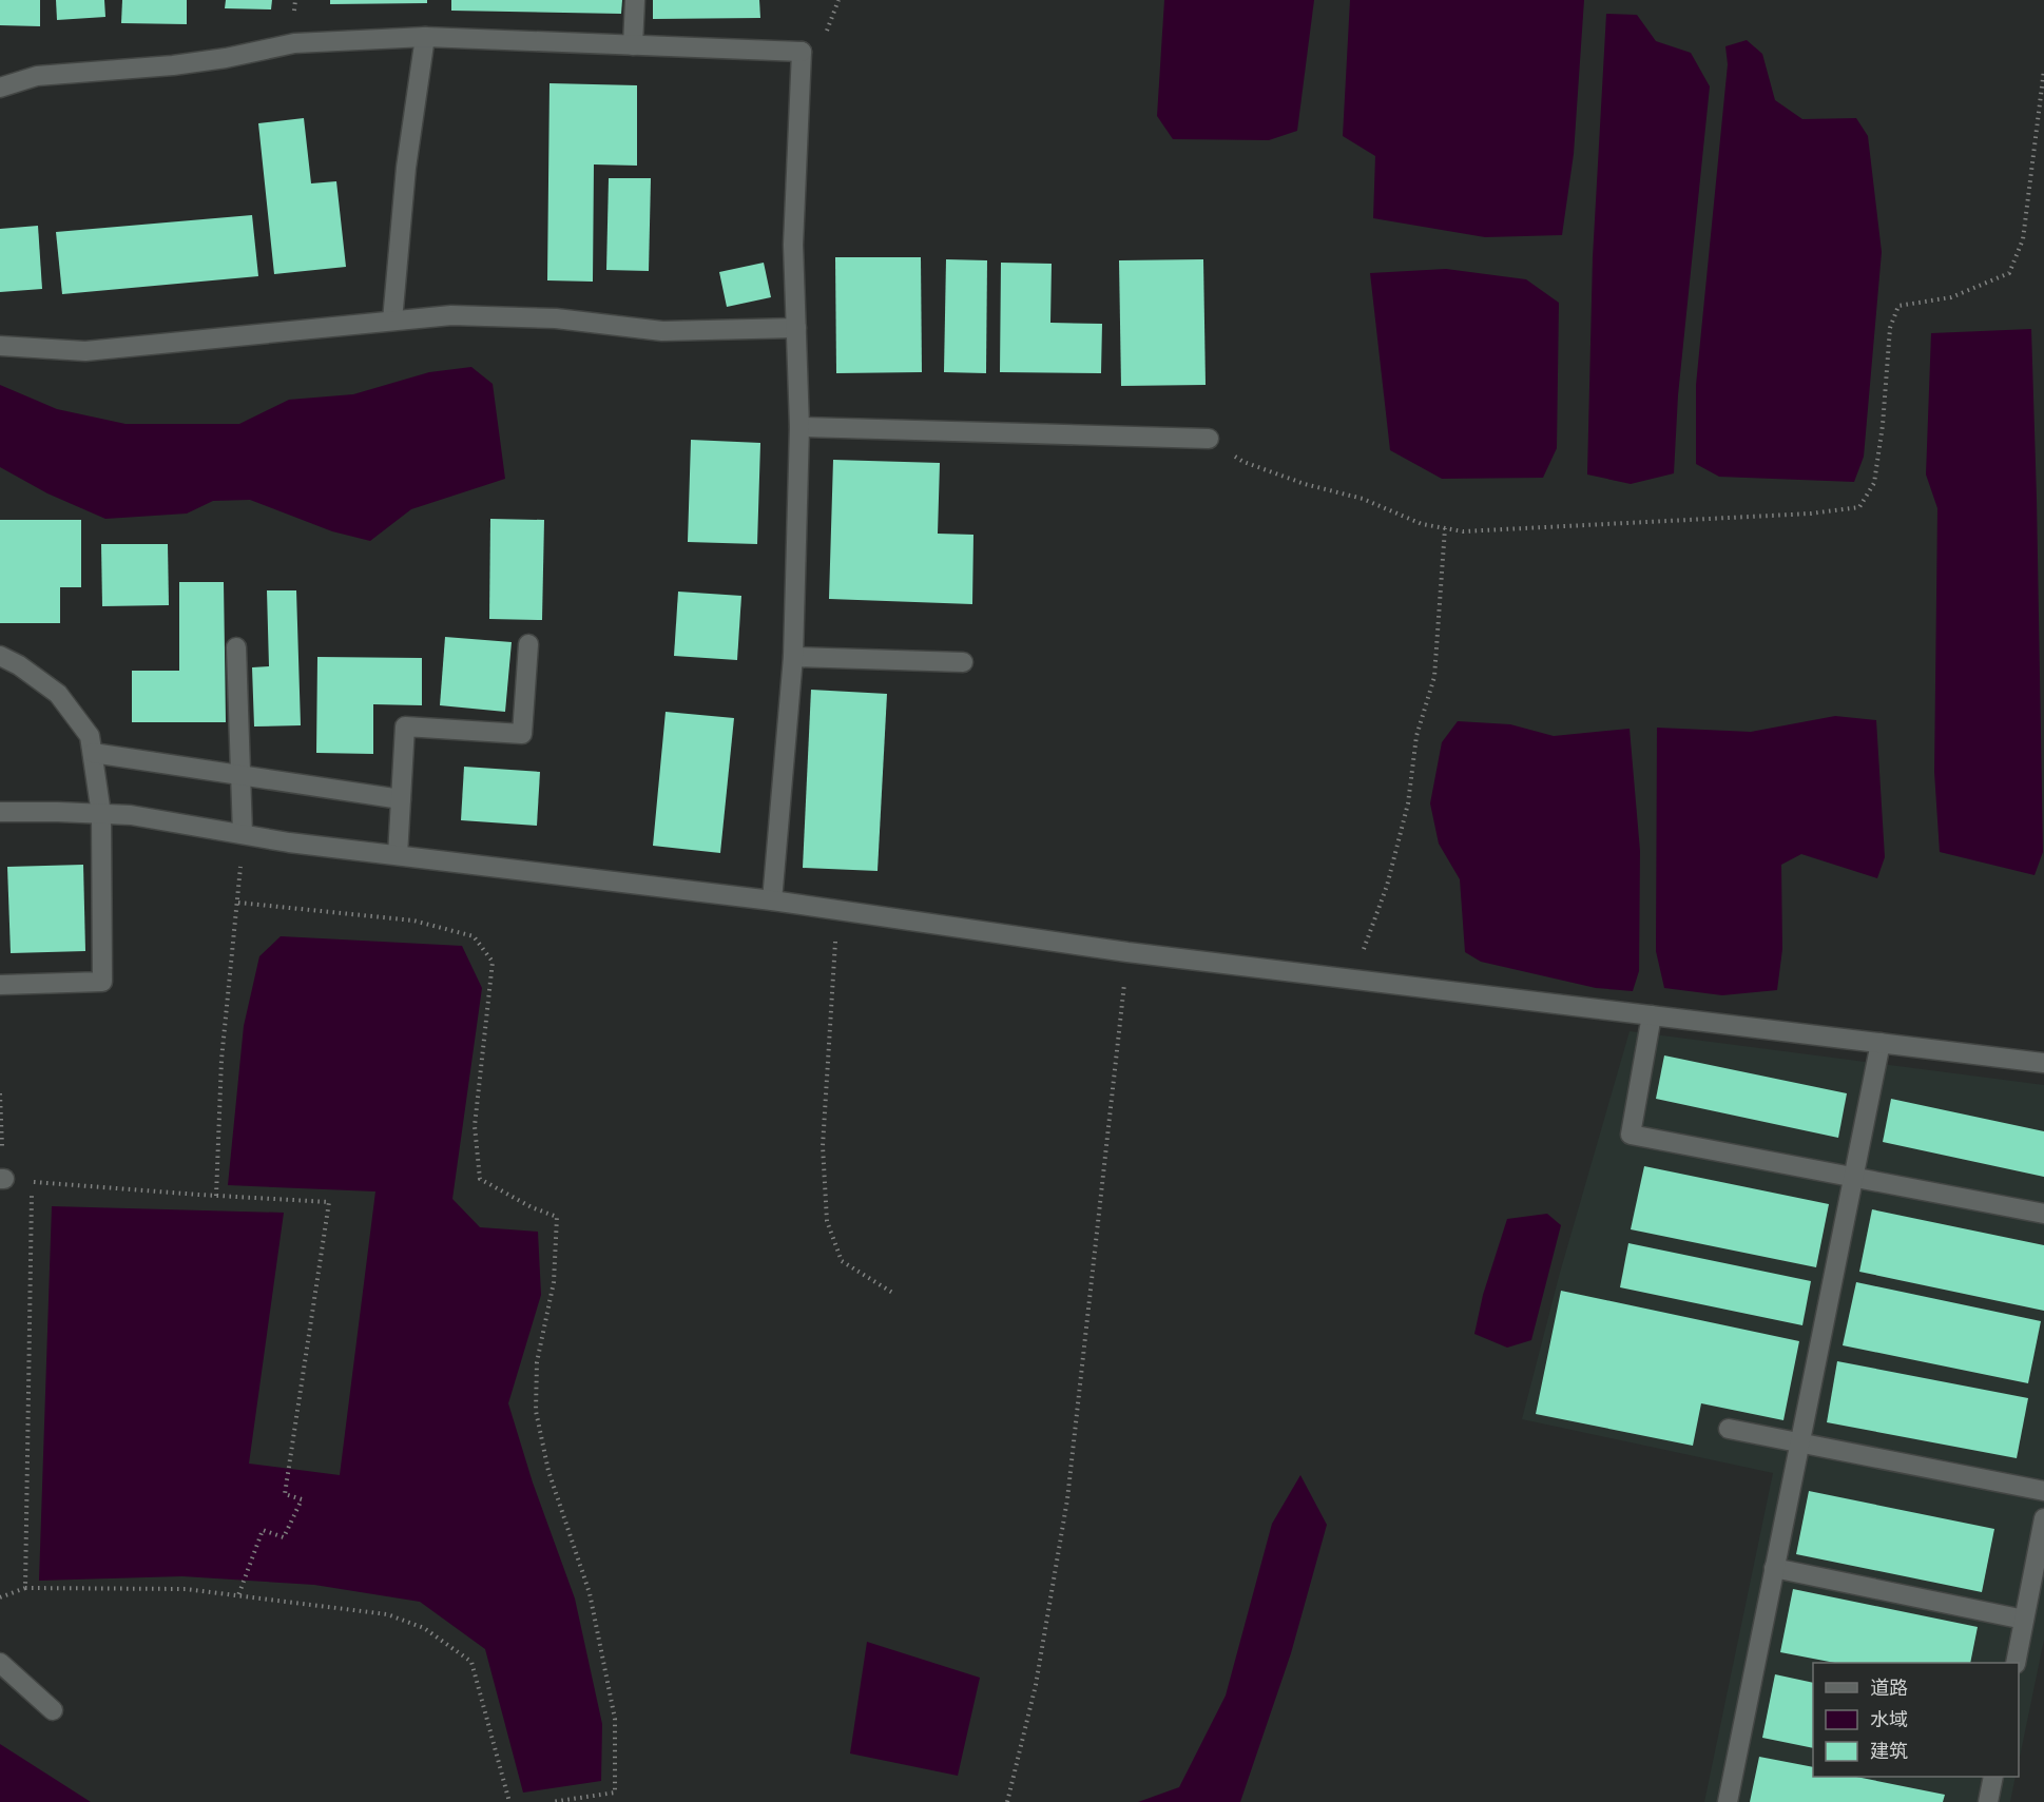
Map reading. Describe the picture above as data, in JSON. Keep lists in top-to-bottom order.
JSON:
{
  "legend": ["道路", "水域", "建筑"]
}
